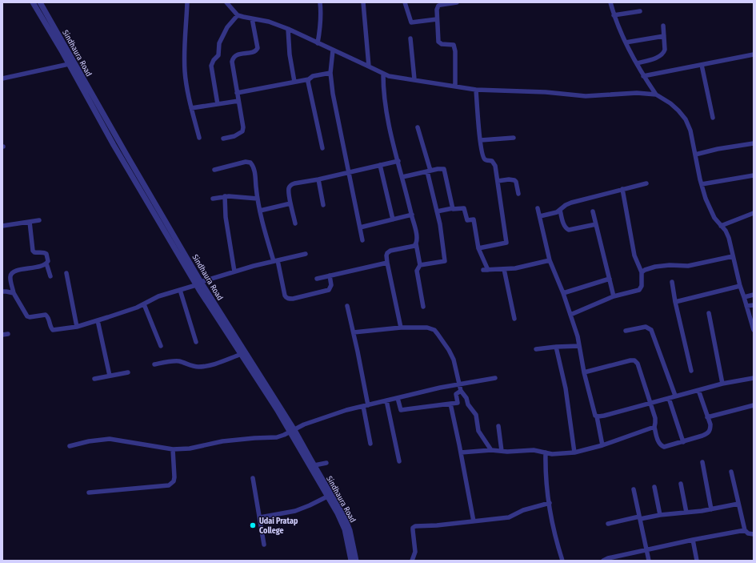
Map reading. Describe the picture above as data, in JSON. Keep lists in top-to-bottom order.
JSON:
{
  "streets": {
    "street": ["Sindhaura Road"]
  },
  "places": ["Udai Pratap College"]
}
